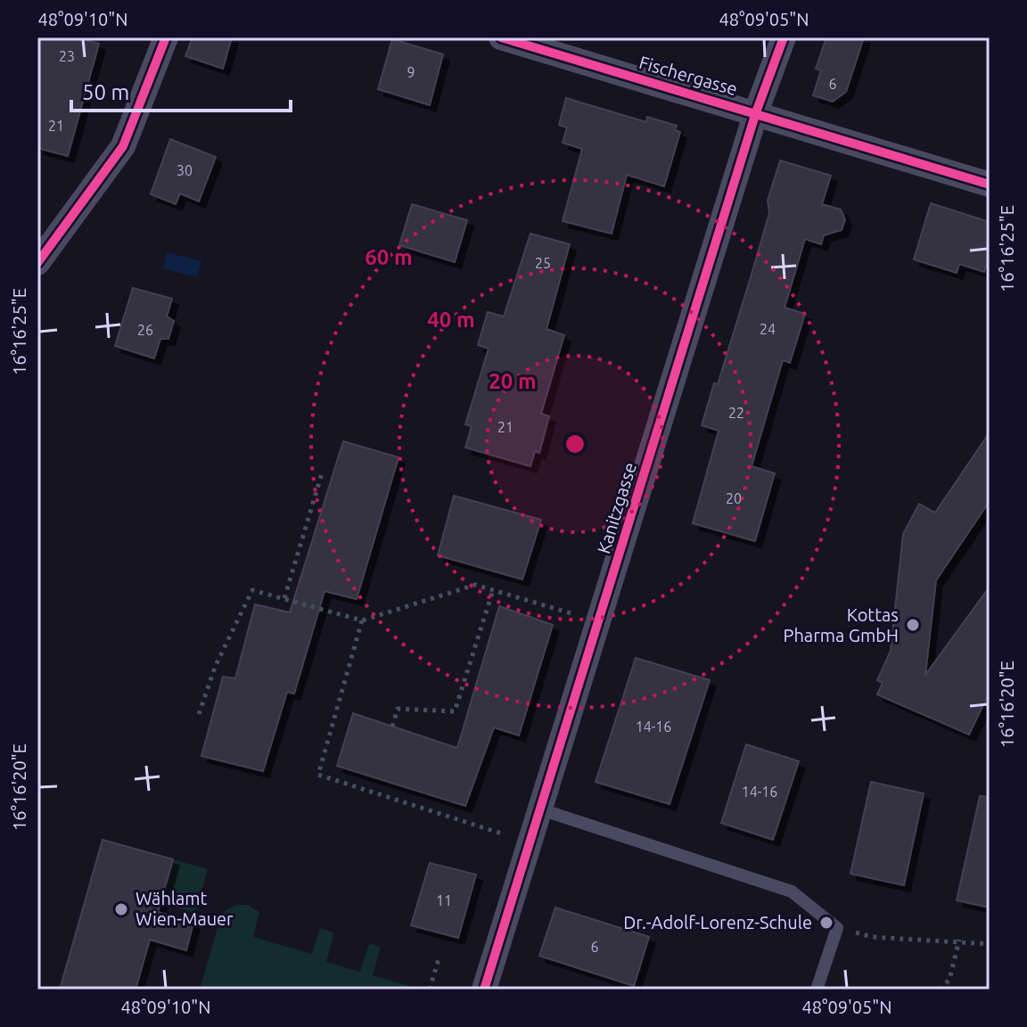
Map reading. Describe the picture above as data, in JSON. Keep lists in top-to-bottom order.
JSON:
{
  "streets": {
    "street": ["Fischergasse", "Kanitzgasse"]
  },
  "crossings": [
    ["Fischergasse", "Kanitzgasse"]
  ],
  "places": ["Kottas Pharma GmbH", "Wählamt Wien-Mauer", "Dr.-Adolf-Lorenz-Schule"],
  "house_numbers": [
    "23",
    "9",
    "6",
    "21",
    "30",
    "25",
    "24",
    "26",
    "22",
    "21",
    "20",
    "14-16",
    "14-16",
    "11",
    "6"
  ],
  "scale_bar": "50 m",
  "coordinates": [
    "48°09'10\"N",
    "48°09'05\"N",
    "16°16'25\"E",
    "16°16'20\"E"
  ],
  "rings": ["60 m", "40 m", "20 m"]
}
